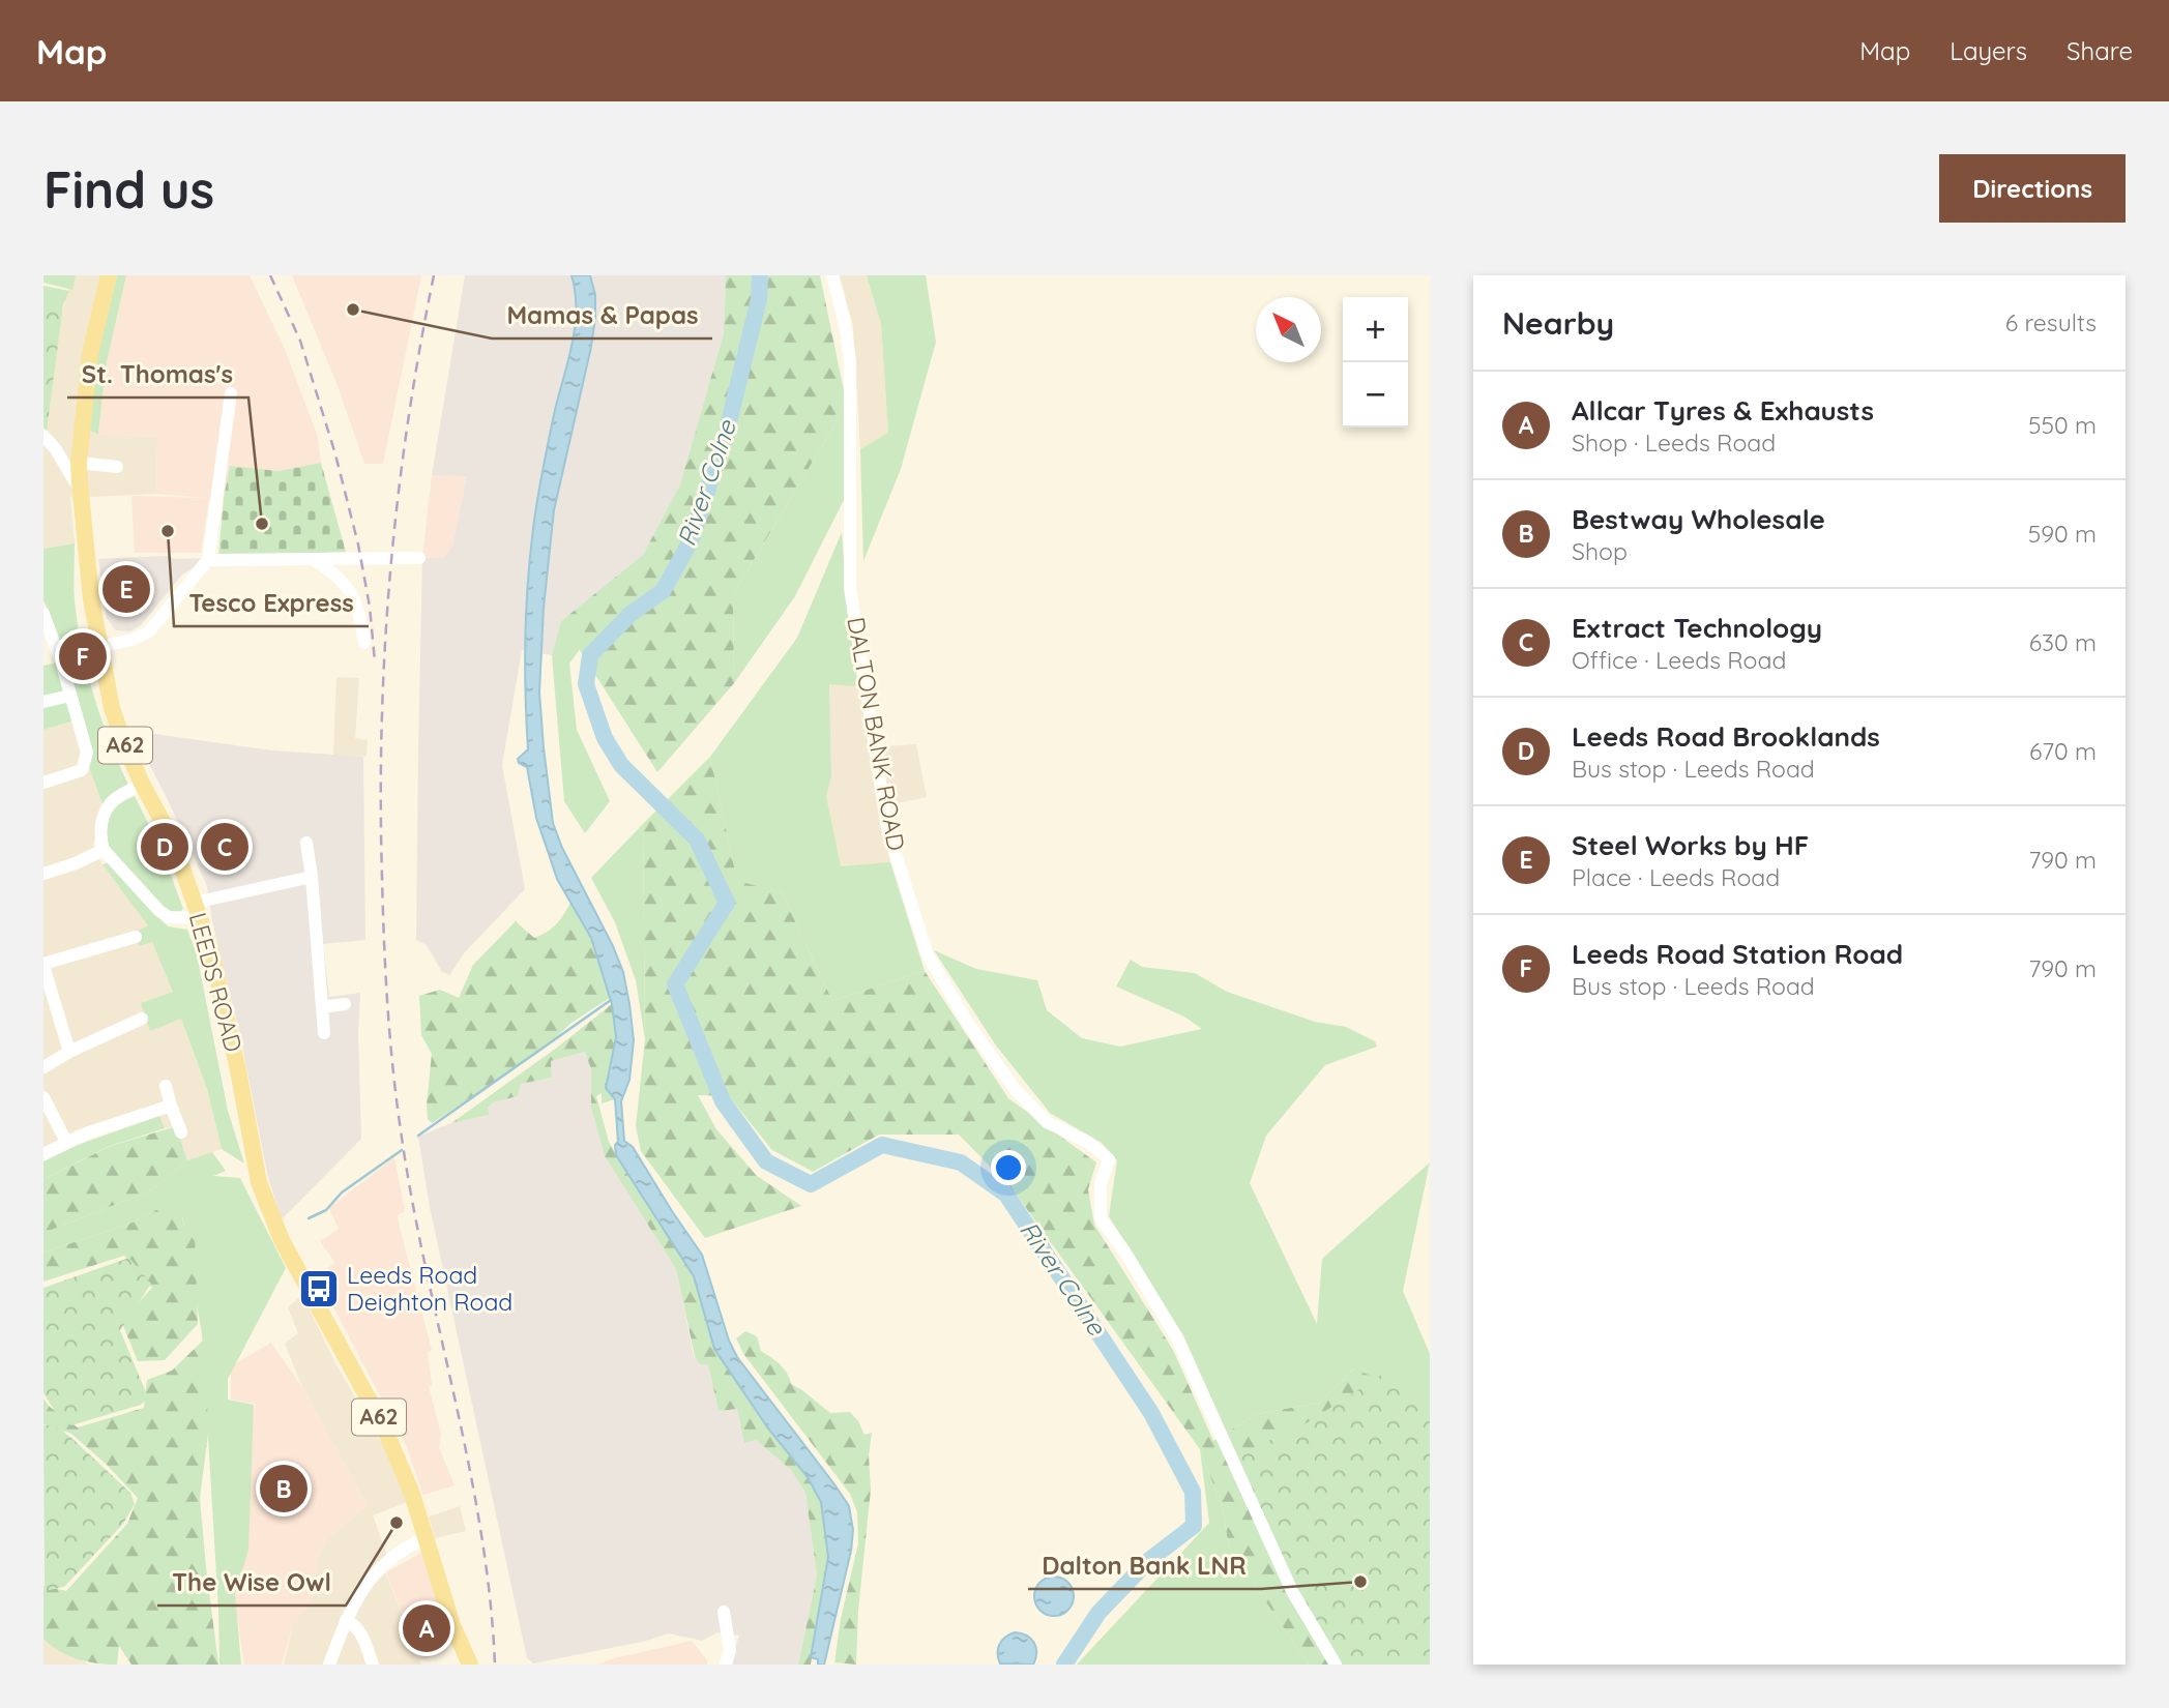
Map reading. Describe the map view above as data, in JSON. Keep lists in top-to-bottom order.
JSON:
{
  "streets": {
    "main road": ["A62", "LEEDS ROAD"],
    "street": ["DALTON BANK ROAD"]
  },
  "water": ["River Colne"],
  "places": {
    "other": [
      "Mamas & Papas",
      "St. Thomas's",
      "Tesco Express",
      "The Wise Owl",
      "Dalton Bank LNR"
    ],
    "bus stop": ["Leeds Road Deighton Road"]
  },
  "north": "top left",
  "page": {
    "header": "Map",
    "nav": ["Map", "Layers", "Share"],
    "buttons": "Directions",
    "title": "Find us",
    "heading": ["Nearby", "6 results"],
    "map_buttons": ["+", "−"],
    "list": [
      {
        "mark": "A",
        "name": "Allcar Tyres & Exhausts",
        "note": "Shop · Leeds Road",
        "value": "550 m"
      },
      {
        "mark": "B",
        "name": "Bestway Wholesale",
        "note": "Shop",
        "value": "590 m"
      },
      {
        "mark": "C",
        "name": "Extract Technology",
        "note": "Office · Leeds Road",
        "value": "630 m"
      },
      {
        "mark": "D",
        "name": "Leeds Road Brooklands",
        "note": "Bus stop · Leeds Road",
        "value": "670 m"
      },
      {
        "mark": "E",
        "name": "Steel Works by HF",
        "note": "Place · Leeds Road",
        "value": "790 m"
      },
      {
        "mark": "F",
        "name": "Leeds Road Station Road",
        "note": "Bus stop · Leeds Road",
        "value": "790 m"
      }
    ],
    "pins": [
      "E",
      "F",
      "C",
      "D",
      "B",
      "A"
    ]
  }
}
